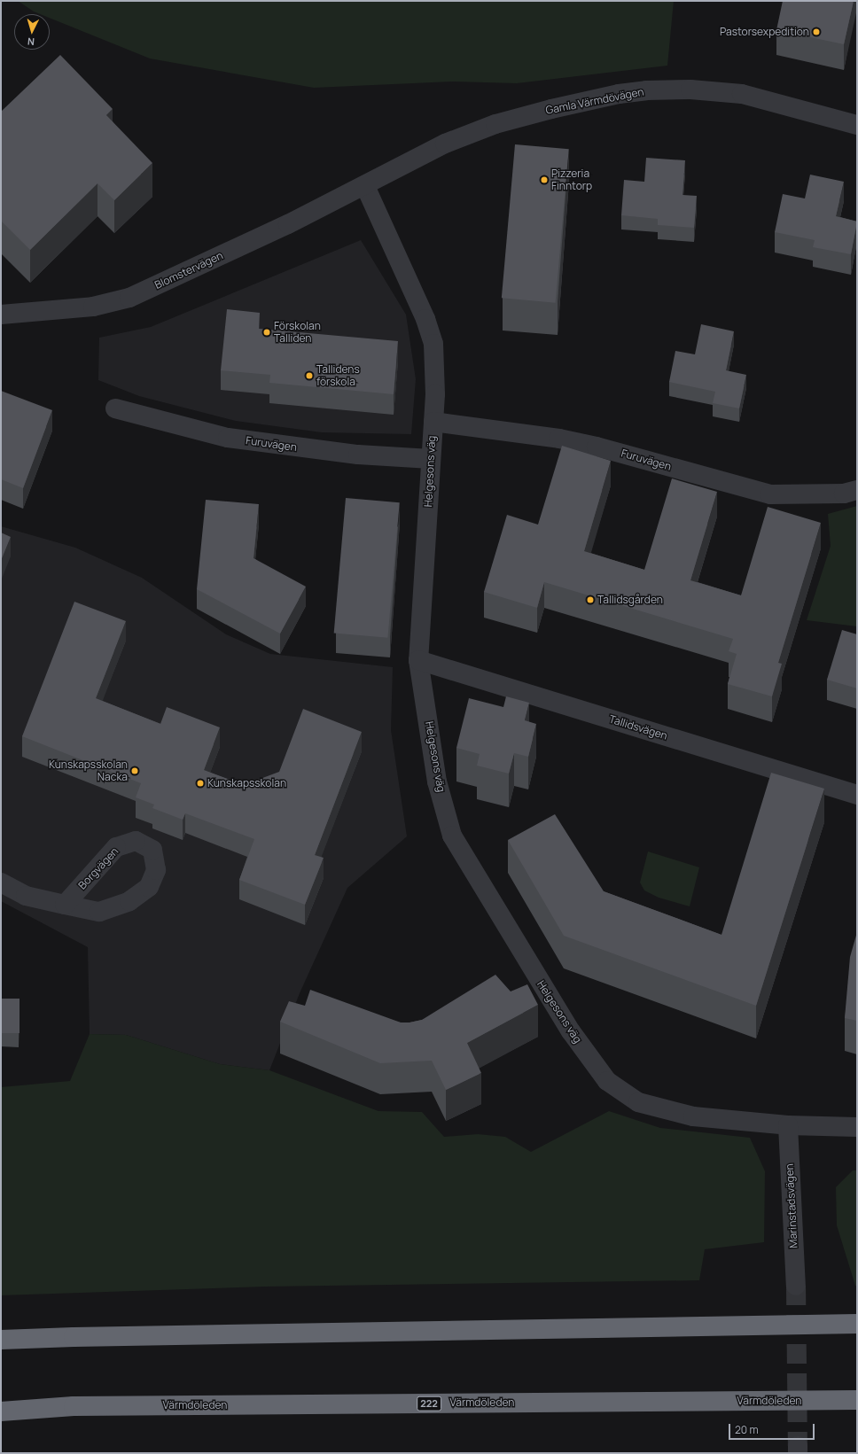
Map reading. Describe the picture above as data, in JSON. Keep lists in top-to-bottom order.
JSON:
{
  "streets": {
    "highway": ["Värmdöleden", "222"],
    "street": [
      "Gamla Värmdövägen",
      "Blomstervägen",
      "Furuvägen",
      "Helgesons väg",
      "Tallidsvägen",
      "Borgvägen",
      "Marinstadsvägen"
    ]
  },
  "crossings": [
    ["Gamla Värmdövägen", "Blomstervägen"],
    ["Gamla Värmdövägen", "Helgesons väg"],
    ["Blomstervägen", "Helgesons väg"],
    ["Furuvägen", "Helgesons väg"],
    ["Helgesons väg", "Tallidsvägen"],
    ["Helgesons väg", "Marinstadsvägen"]
  ],
  "places": [
    "Pastorsexpedition",
    "Pizzeria Finntorp",
    "Förskolan Talliden",
    "Tallidens förskola",
    "Tallidsgården",
    "Kunskapsskolan Nacka",
    "Kunskapsskolan"
  ],
  "scale_bar": "20 m",
  "north": "bottom"
}
